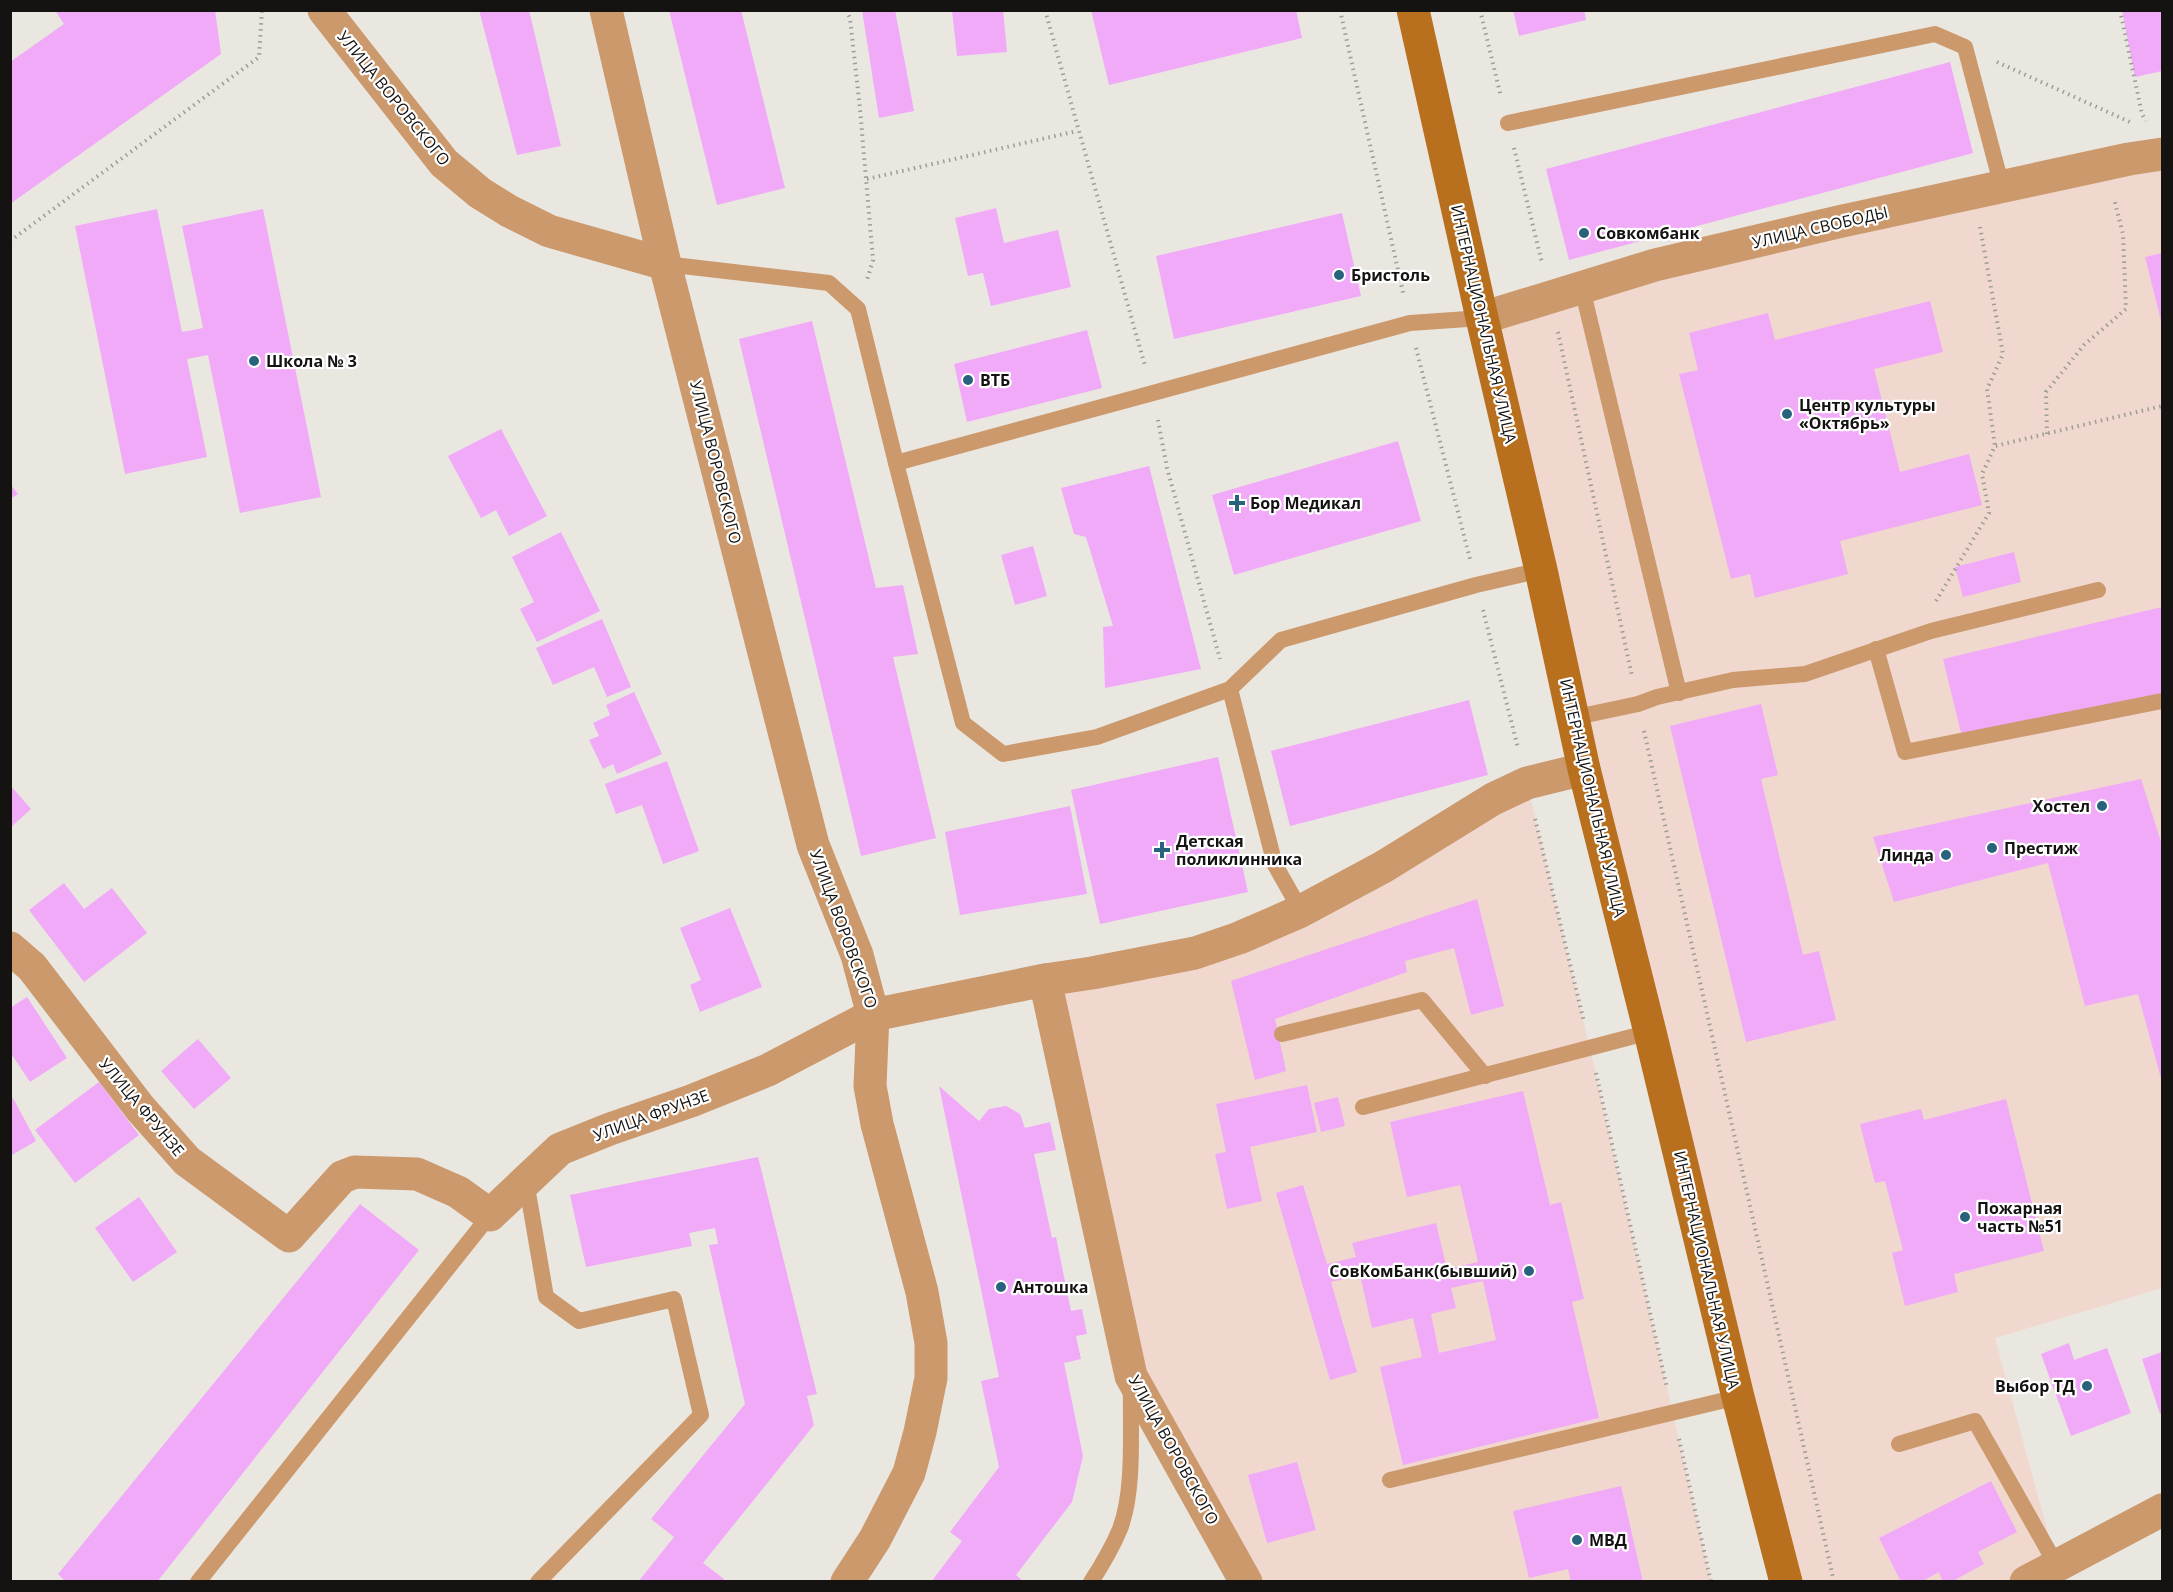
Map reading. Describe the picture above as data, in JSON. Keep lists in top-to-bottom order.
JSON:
{
  "streets": {
    "street": [
      "УЛИЦА ВОРОВСКОГО",
      "УЛИЦА СВОБОДЫ",
      "ИНТЕРНАЦИОНАЛЬНАЯ УЛИЦА",
      "УЛИЦА ФРУНЗЕ"
    ]
  },
  "crossings": [
    ["УЛИЦА ВОРОВСКОГО", "УЛИЦА ФРУНЗЕ"],
    ["УЛИЦА СВОБОДЫ", "ИНТЕРНАЦИОНАЛЬНАЯ УЛИЦА"]
  ],
  "places": {
    "other": [
      "Совкомбанк",
      "Бристоль",
      "Школа № 3",
      "ВТБ",
      "Центр культуры «Октябрь»",
      "Хостел",
      "Престиж",
      "Линда",
      "Пожарная часть №51",
      "СовКомБанк(бывший)",
      "Антошка",
      "Выбор ТД",
      "МВД"
    ],
    "health": ["Бор Медикал", "Детская поликлинника"]
  }
}
